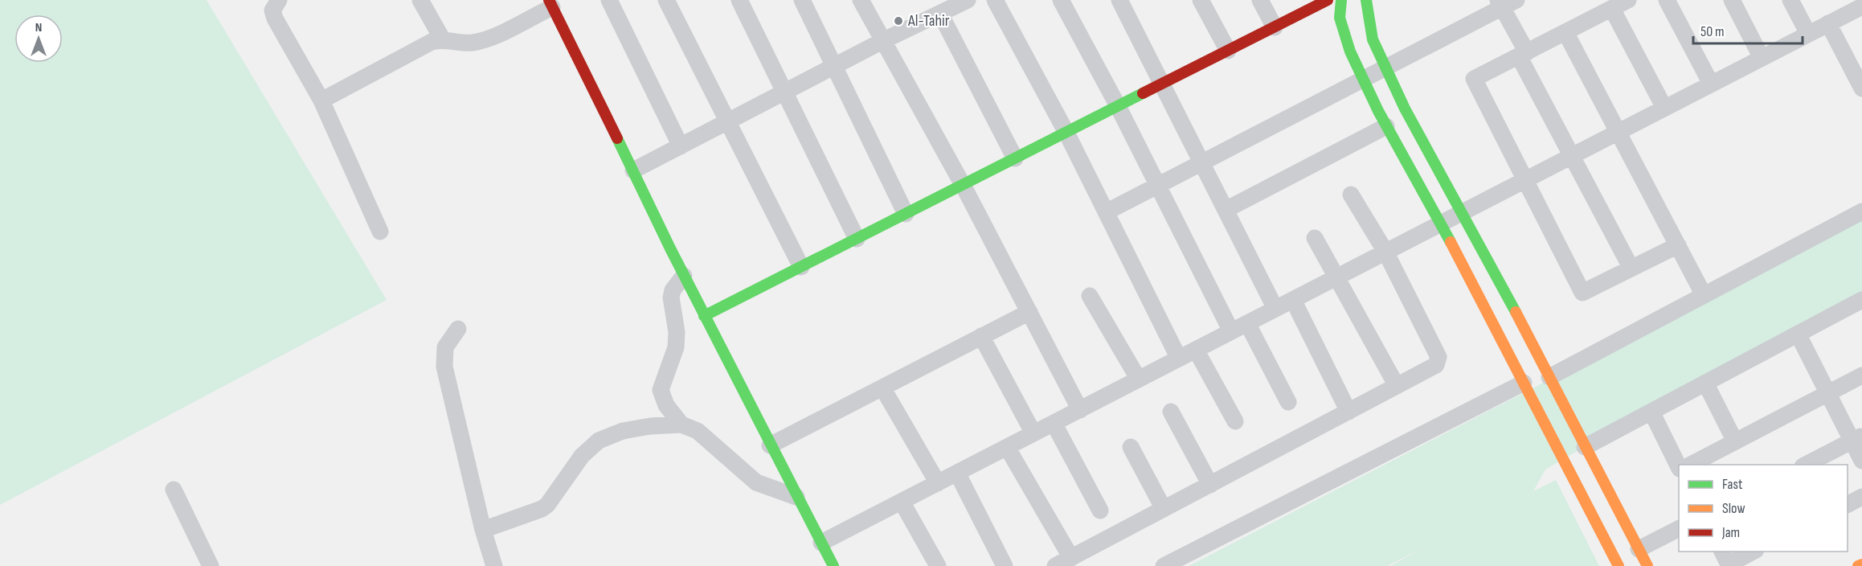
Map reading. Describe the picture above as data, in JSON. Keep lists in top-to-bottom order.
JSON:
{
  "places": ["Al-Tahir"],
  "legend": ["Fast", "Slow", "Jam"],
  "scale_bar": "50 m",
  "north": "top"
}
